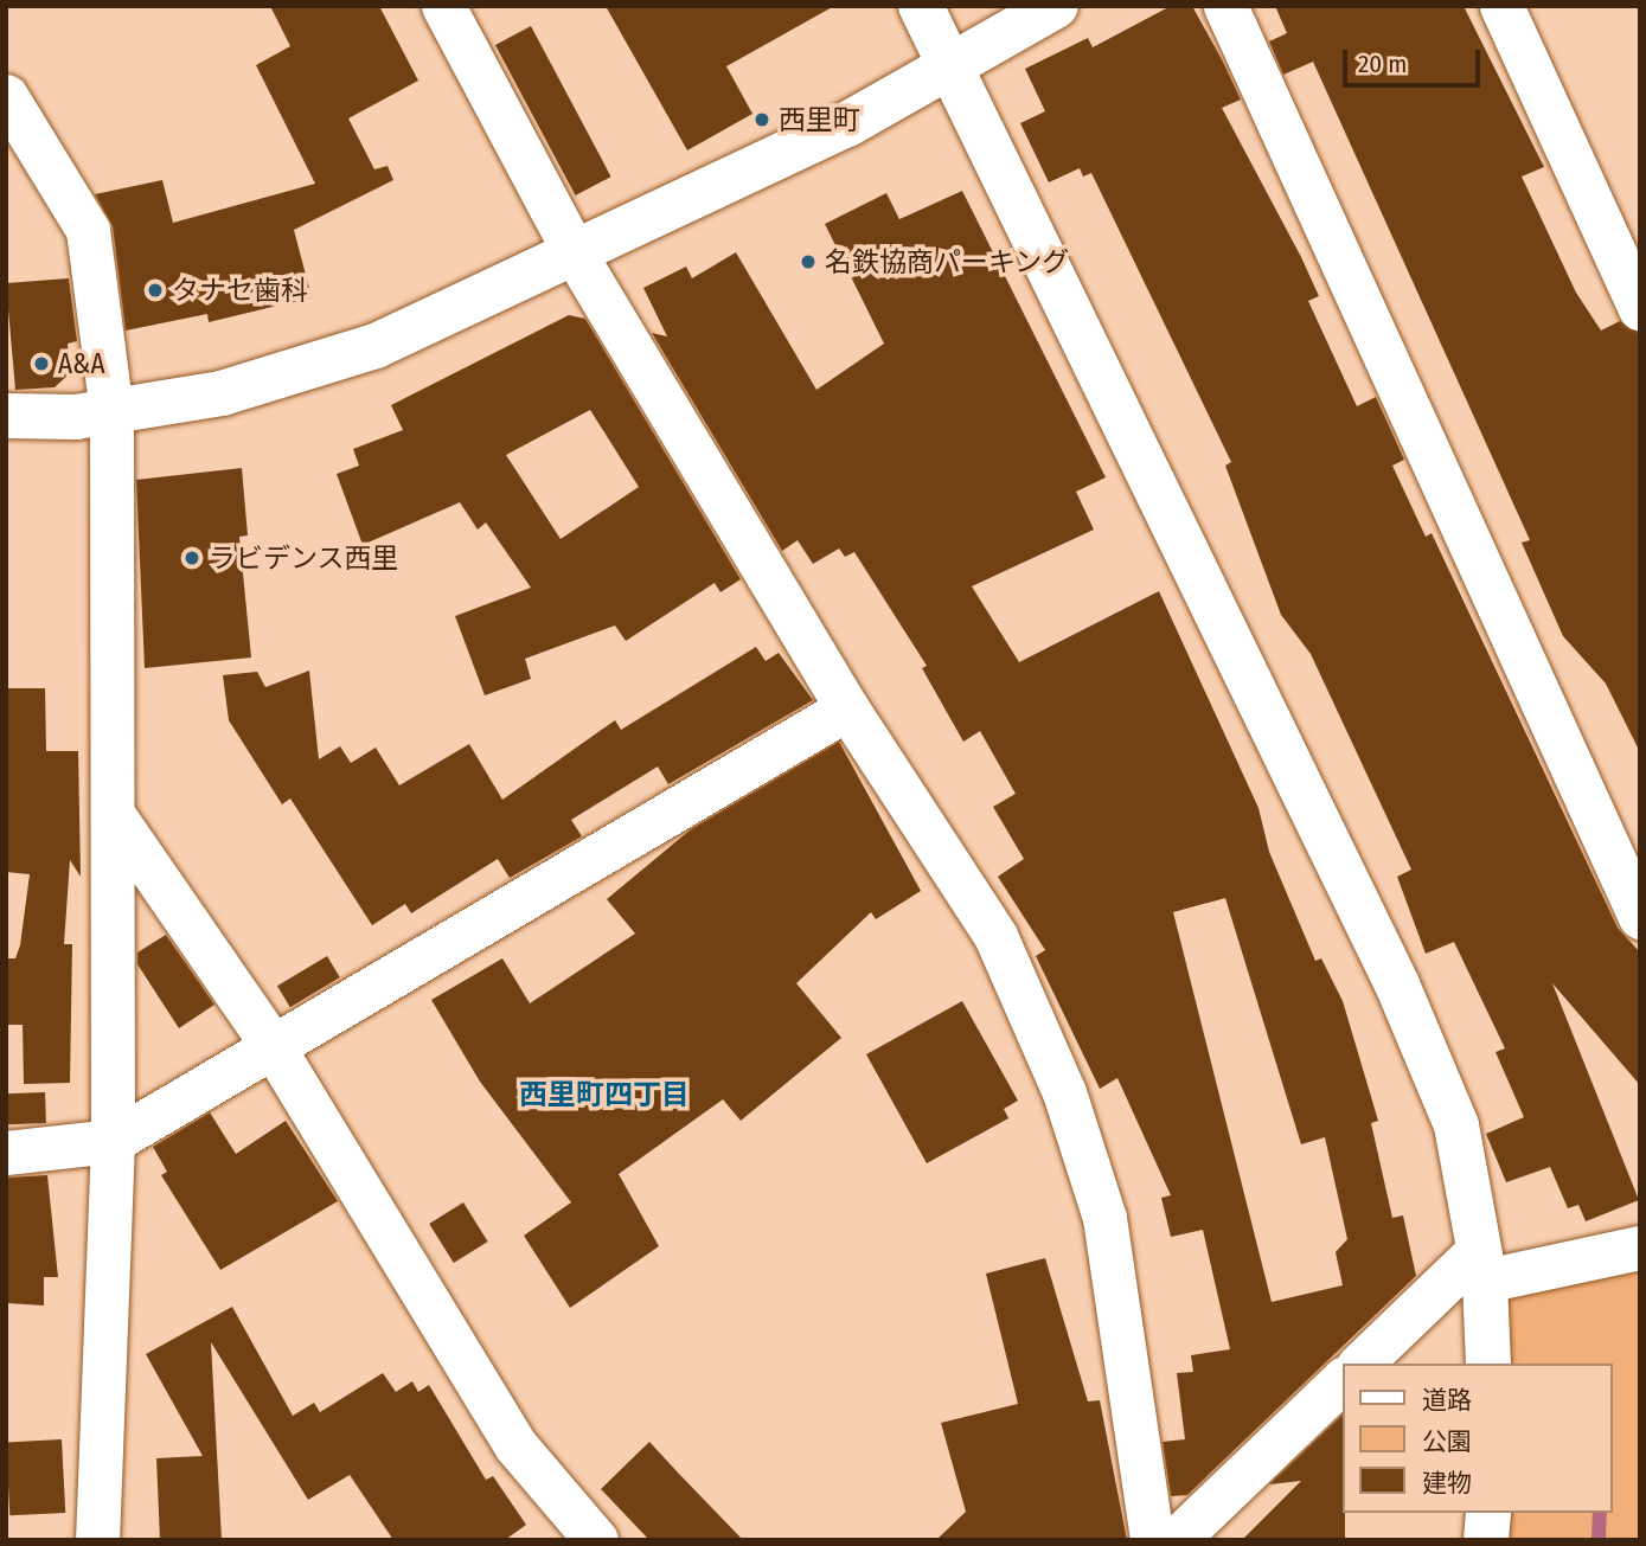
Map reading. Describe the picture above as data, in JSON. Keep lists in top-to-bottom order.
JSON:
{
  "districts": ["西里町四丁目"],
  "places": [
    "西里町",
    "名鉄協商パーキング",
    "タナセ歯科",
    "A&A",
    "ラビデンス西里"
  ],
  "legend": ["道路", "公園", "建物"],
  "scale_bar": "20 m"
}
